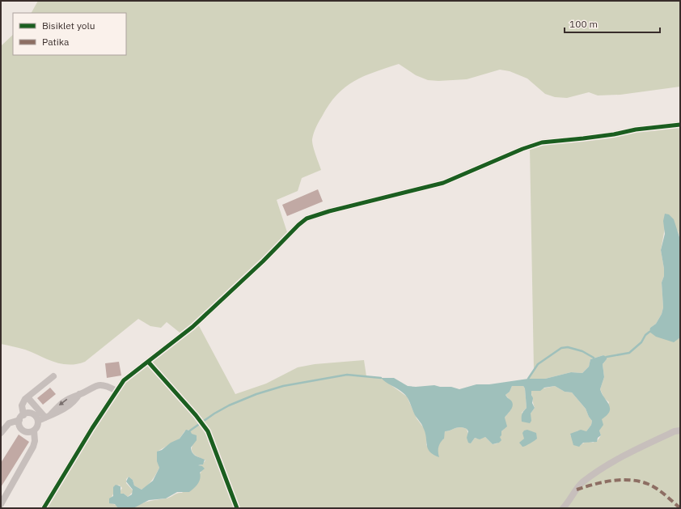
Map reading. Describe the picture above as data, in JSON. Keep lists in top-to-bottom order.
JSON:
{
  "legend": ["Bisiklet yolu", "Patika"],
  "scale_bar": "100 m"
}
